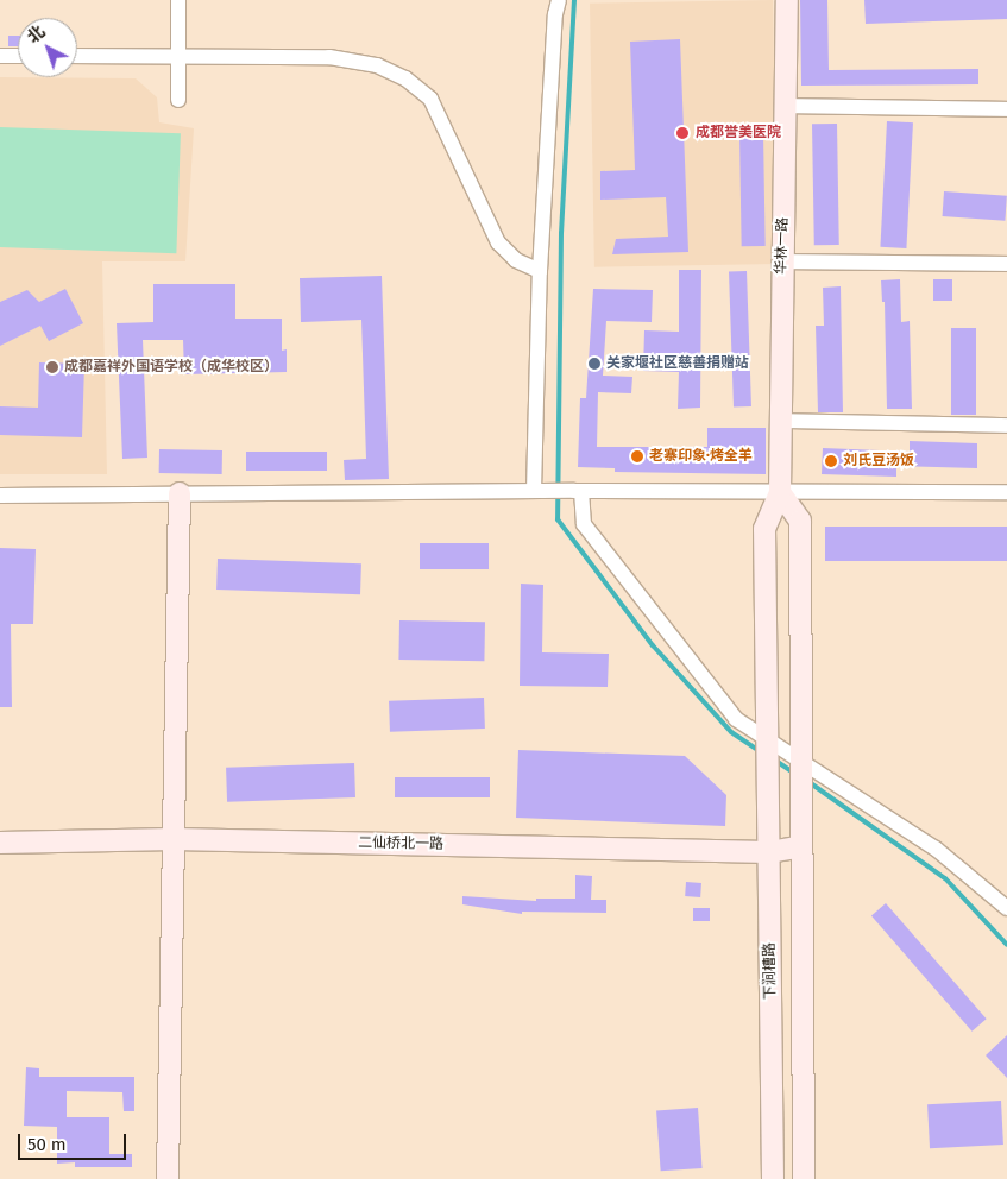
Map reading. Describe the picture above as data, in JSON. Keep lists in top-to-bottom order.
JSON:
{
  "streets": {
    "street": ["华林一路", "二仙桥北一路", "下涧槽路"]
  },
  "crossings": [
    ["华林一路", "下涧槽路"],
    ["二仙桥北一路", "下涧槽路"]
  ],
  "places": [
    "成都誉美医院",
    "关家堰社区慈善捐赠站",
    "成都嘉祥外国语学校（成华校区）",
    "老寨印象·烤全羊",
    "刘氏豆汤饭"
  ],
  "scale_bar": "50 m",
  "north": "top left"
}
